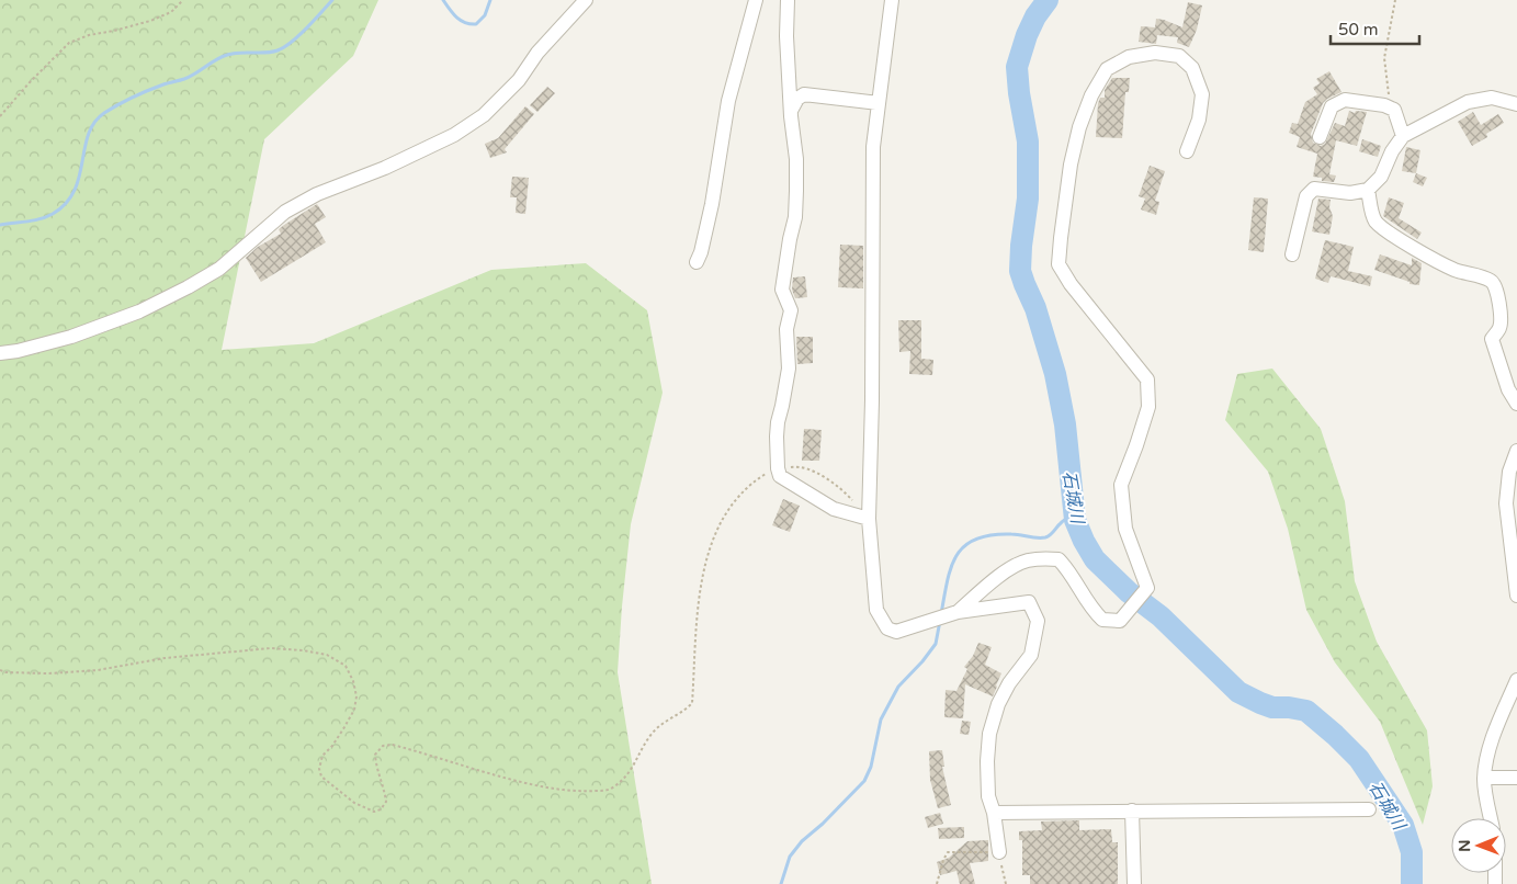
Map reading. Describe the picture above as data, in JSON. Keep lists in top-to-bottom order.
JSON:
{
  "water": ["石城川"],
  "scale_bar": "50 m",
  "north": "left"
}
